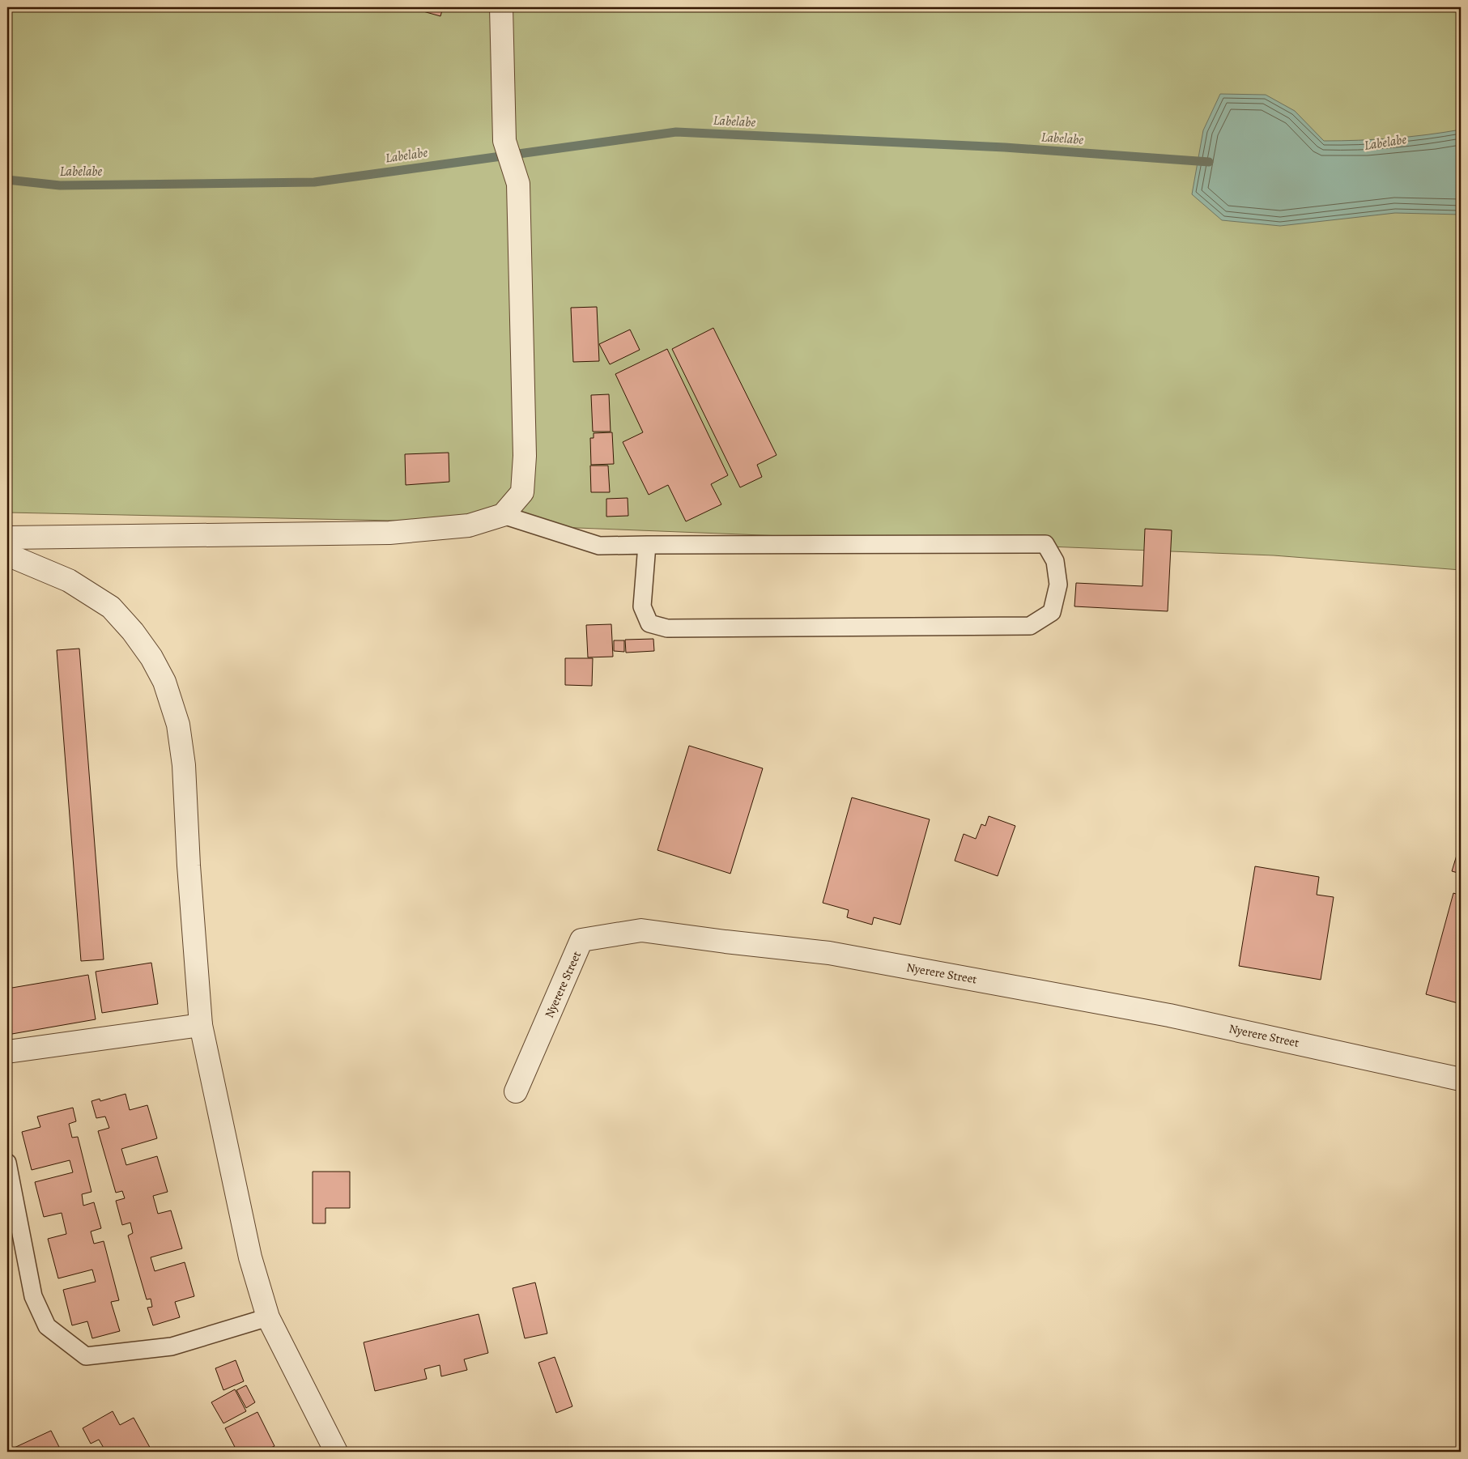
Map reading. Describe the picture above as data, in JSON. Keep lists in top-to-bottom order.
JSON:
{
  "streets": {
    "street": ["Nyerere Street"]
  },
  "water": ["Labelabe"]
}
